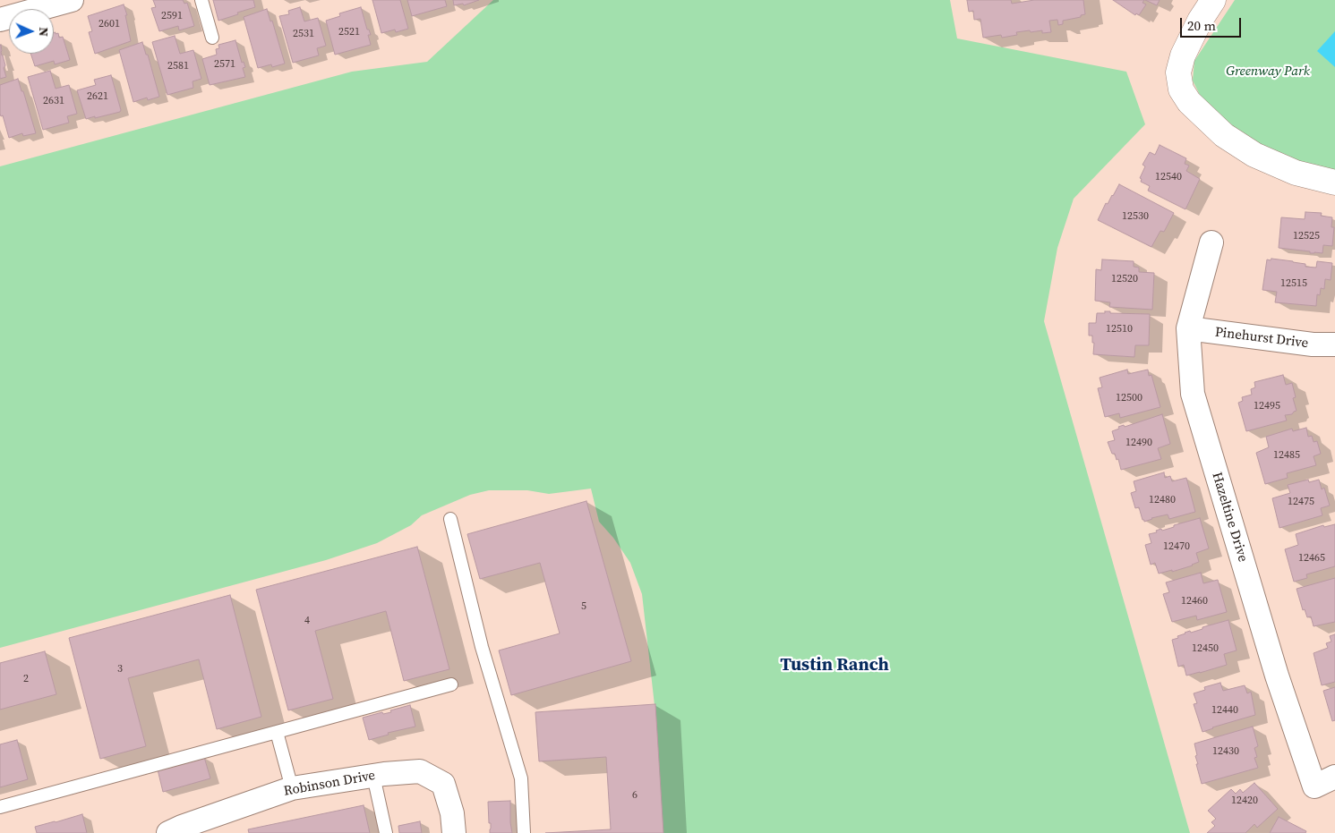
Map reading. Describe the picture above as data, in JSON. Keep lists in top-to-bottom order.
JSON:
{
  "streets": {
    "street": ["Pinehurst Drive", "Hazeltine Drive", "Robinson Drive"]
  },
  "crossings": [
    ["Pinehurst Drive", "Hazeltine Drive"]
  ],
  "districts": ["Tustin Ranch"],
  "parks": ["Greenway Park"],
  "house_numbers": [
    "2591",
    "2601",
    "2521",
    "2531",
    "2571",
    "2581",
    "2621",
    "2631",
    "12540",
    "12530",
    "12525",
    "12520",
    "12515",
    "12510",
    "12500",
    "12495",
    "12490",
    "12485",
    "12480",
    "12475",
    "12470",
    "12465",
    "12460",
    "5",
    "4",
    "12450",
    "3",
    "2",
    "12440",
    "12430",
    "6",
    "12420"
  ],
  "scale_bar": "20 m",
  "north": "right"
}
